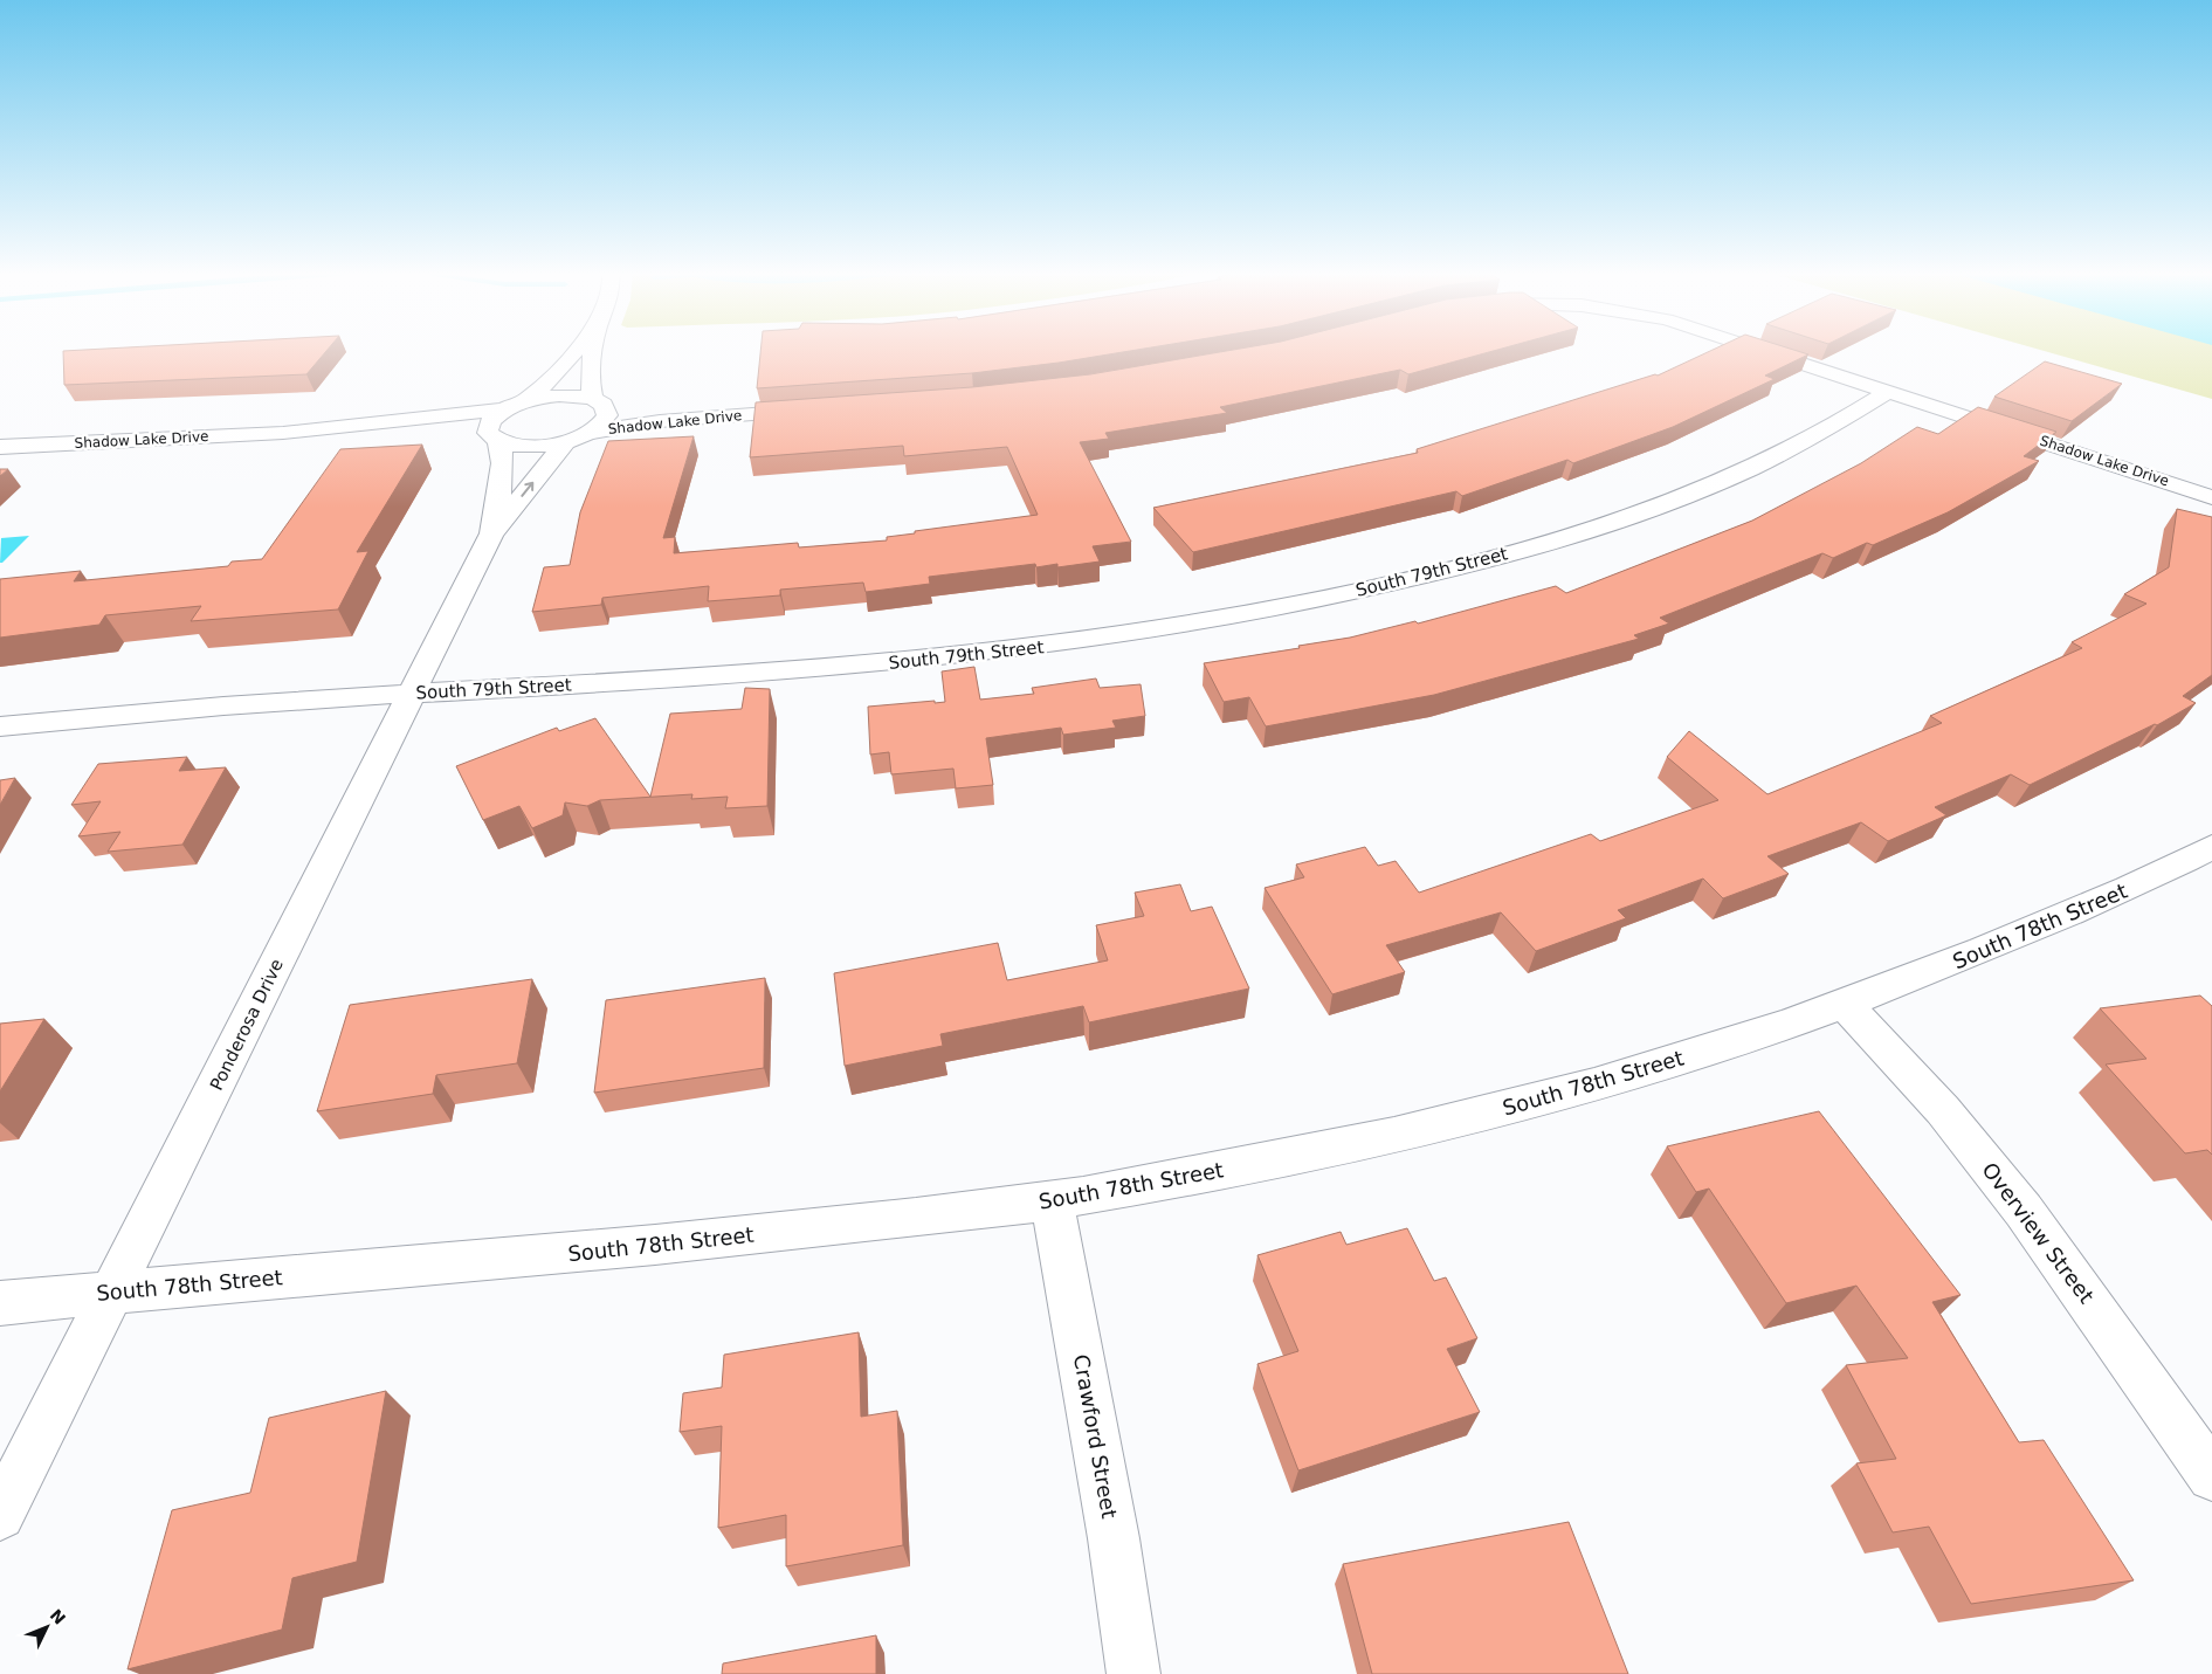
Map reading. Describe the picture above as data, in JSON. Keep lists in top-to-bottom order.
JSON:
{
  "streets": {
    "street": [
      "Shadow Lake Drive",
      "South 79th Street",
      "South 78th Street",
      "Ponderosa Drive",
      "Overview Street",
      "Crawford Street"
    ]
  },
  "crossings": [
    ["Shadow Lake Drive", "South 79th Street"],
    ["Shadow Lake Drive", "Ponderosa Drive"],
    ["South 79th Street", "Ponderosa Drive"],
    ["South 78th Street", "Ponderosa Drive"],
    ["South 78th Street", "Overview Street"],
    ["South 78th Street", "Crawford Street"]
  ],
  "north": "top right"
}
